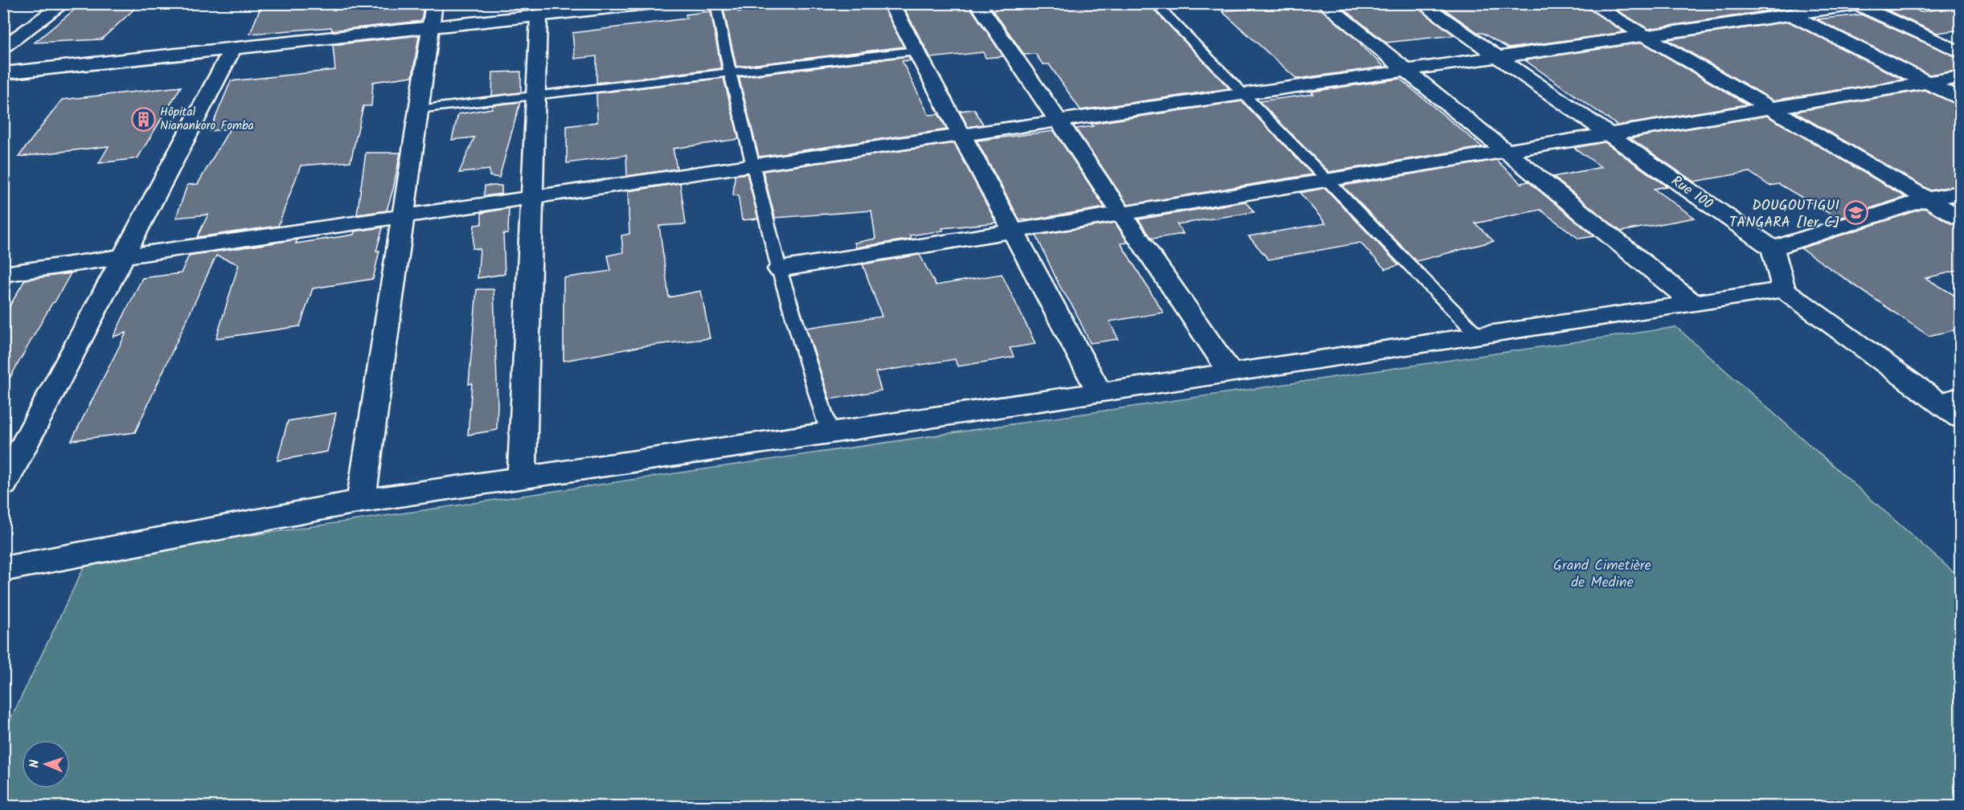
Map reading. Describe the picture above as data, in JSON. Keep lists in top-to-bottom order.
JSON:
{
  "streets": {
    "street": ["Rue 100"]
  },
  "parks": ["Grand Cimetière de Medine"],
  "places": {
    "building": ["Hôpital Nianankoro Fomba"],
    "school or university": ["DOUGOUTIGUI TANGARA [1er C]"]
  },
  "north": "left"
}
